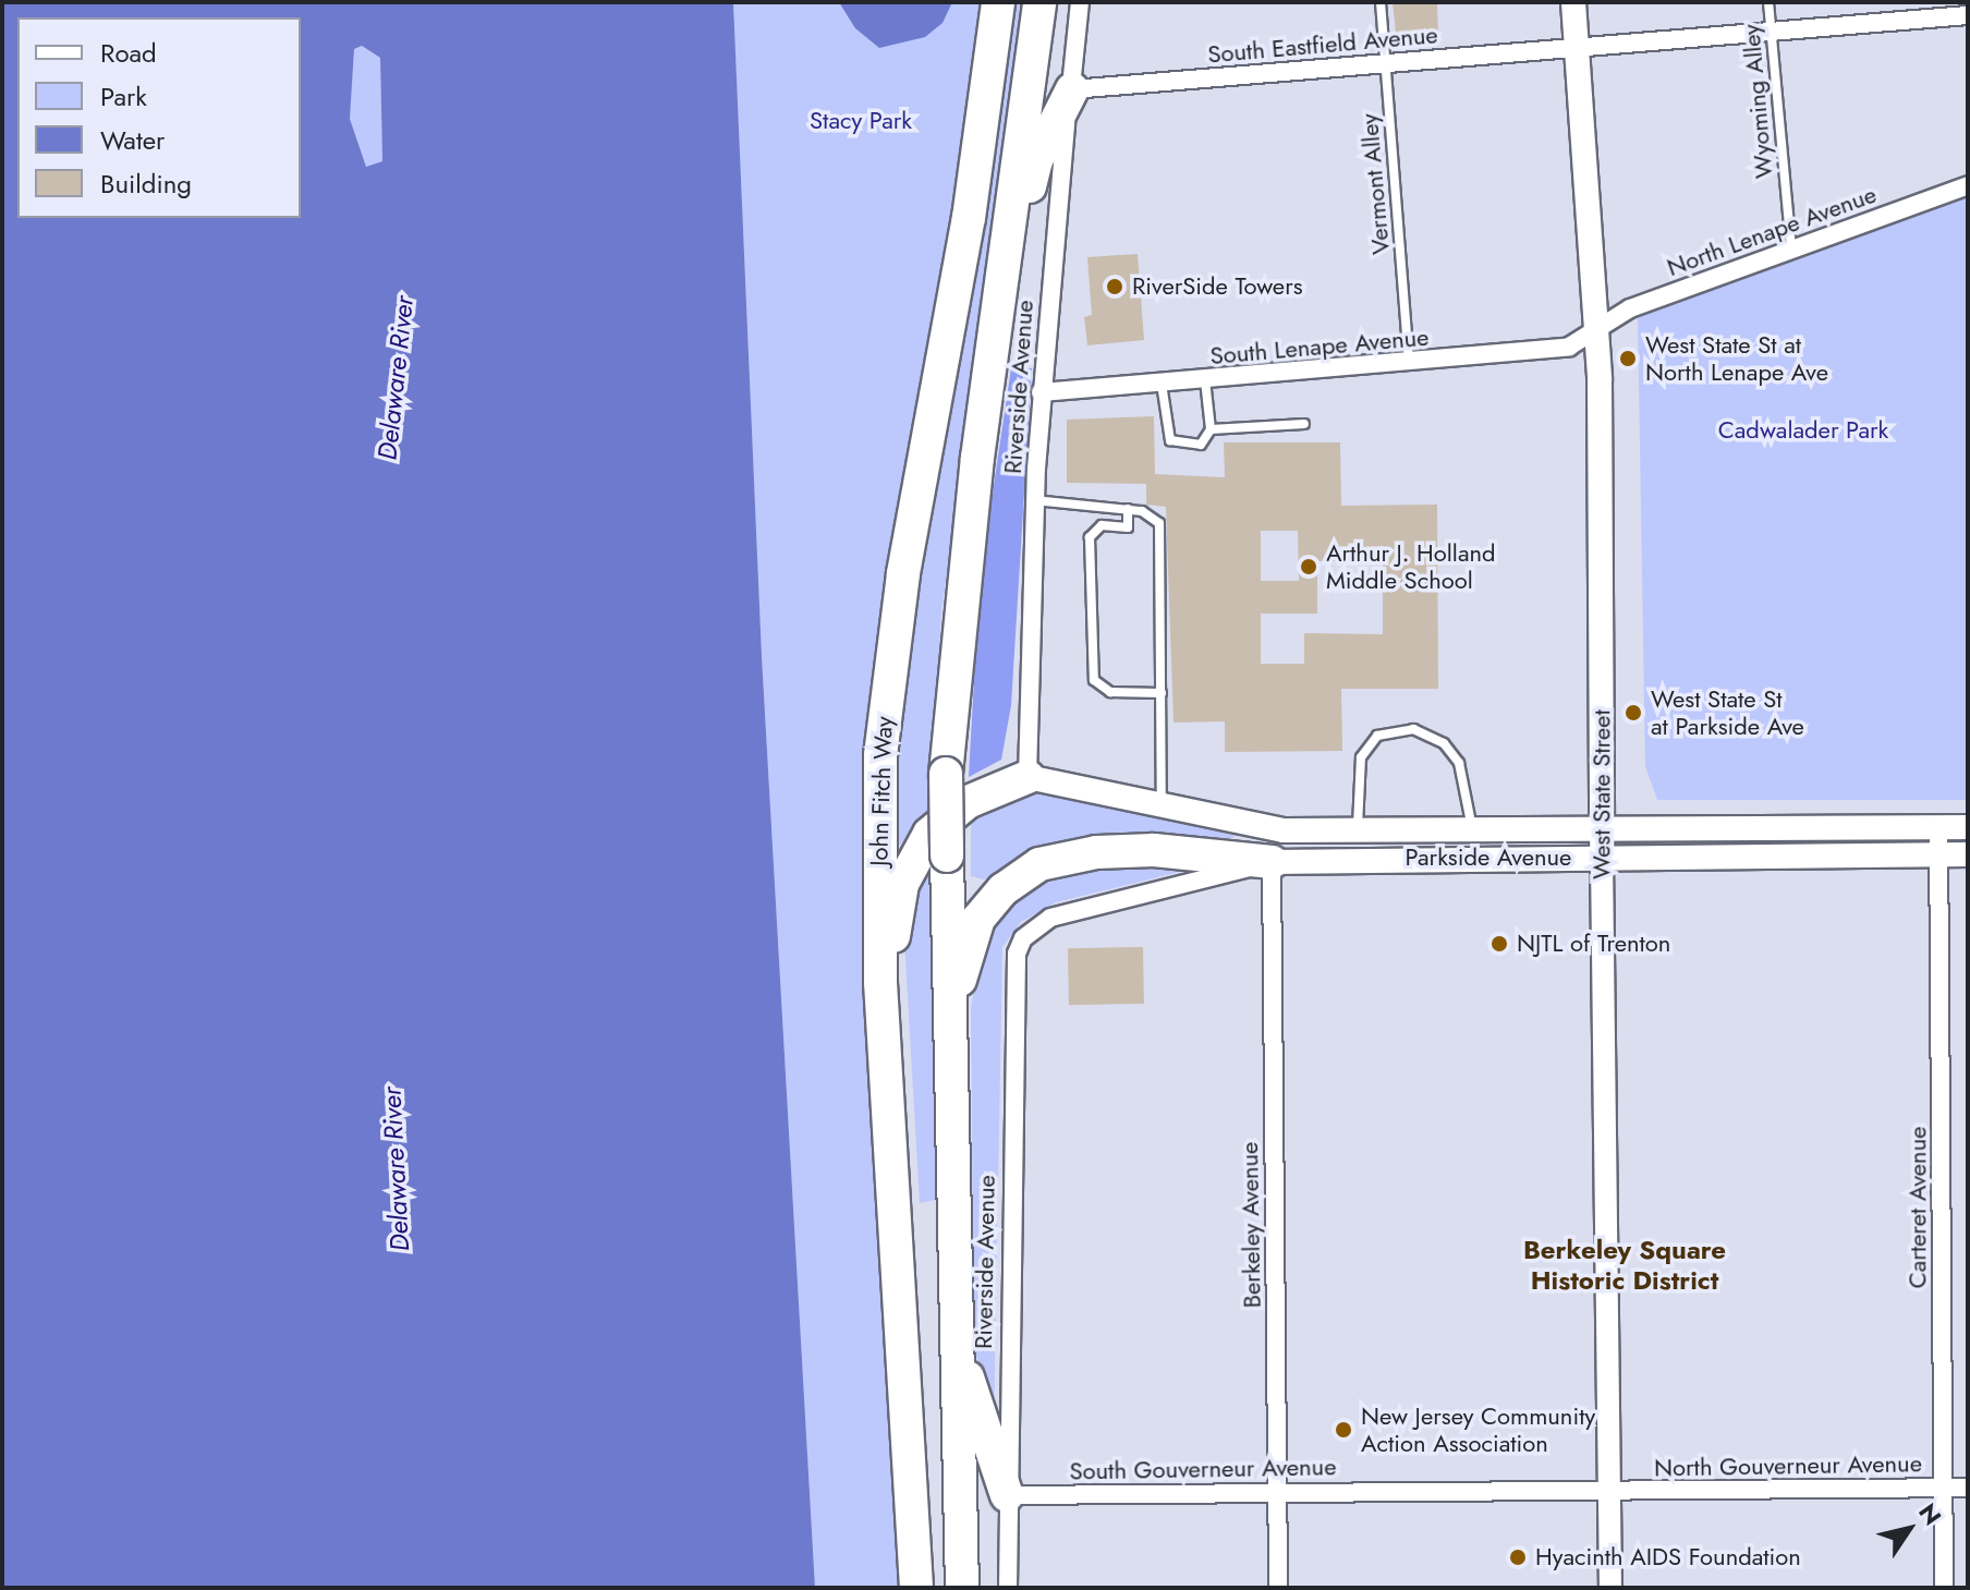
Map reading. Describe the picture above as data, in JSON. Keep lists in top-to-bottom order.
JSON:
{
  "streets": {
    "highway": ["John Fitch Way"],
    "main road": ["West State Street", "Parkside Avenue"],
    "street": [
      "South Eastfield Avenue",
      "North Lenape Avenue",
      "South Lenape Avenue",
      "Riverside Avenue",
      "Carteret Avenue",
      "Berkeley Avenue",
      "North Gouverneur Avenue",
      "South Gouverneur Avenue"
    ],
    "lane": ["Wyoming Alley", "Vermont Alley"]
  },
  "crossings": [
    ["South Eastfield Avenue", "Wyoming Alley"],
    ["South Eastfield Avenue", "Vermont Alley"],
    ["South Eastfield Avenue", "Riverside Avenue"],
    ["South Eastfield Avenue", "West State Street"],
    ["Wyoming Alley", "North Lenape Avenue"],
    ["Vermont Alley", "South Lenape Avenue"],
    ["North Lenape Avenue", "South Lenape Avenue"],
    ["North Lenape Avenue", "West State Street"],
    ["South Lenape Avenue", "Riverside Avenue"],
    ["South Lenape Avenue", "West State Street"],
    ["Riverside Avenue", "Parkside Avenue"],
    ["Riverside Avenue", "South Gouverneur Avenue"],
    ["West State Street", "Parkside Avenue"],
    ["West State Street", "North Gouverneur Avenue"],
    ["West State Street", "South Gouverneur Avenue"],
    ["Parkside Avenue", "Carteret Avenue"],
    ["Parkside Avenue", "Berkeley Avenue"],
    ["Carteret Avenue", "North Gouverneur Avenue"],
    ["Berkeley Avenue", "South Gouverneur Avenue"],
    ["North Gouverneur Avenue", "South Gouverneur Avenue"]
  ],
  "districts": ["Berkeley Square Historic District"],
  "water": ["Delaware River"],
  "parks": ["Stacy Park", "Cadwalader Park"],
  "places": [
    "RiverSide Towers",
    "West State St at North Lenape Ave",
    "Arthur J. Holland Middle School",
    "West State St at Parkside Ave",
    "NJTL of Trenton",
    "New Jersey Community Action Association",
    "Hyacinth AIDS Foundation"
  ],
  "legend": [
    "Road",
    "Park",
    "Water",
    "Building"
  ],
  "north": "top right"
}
